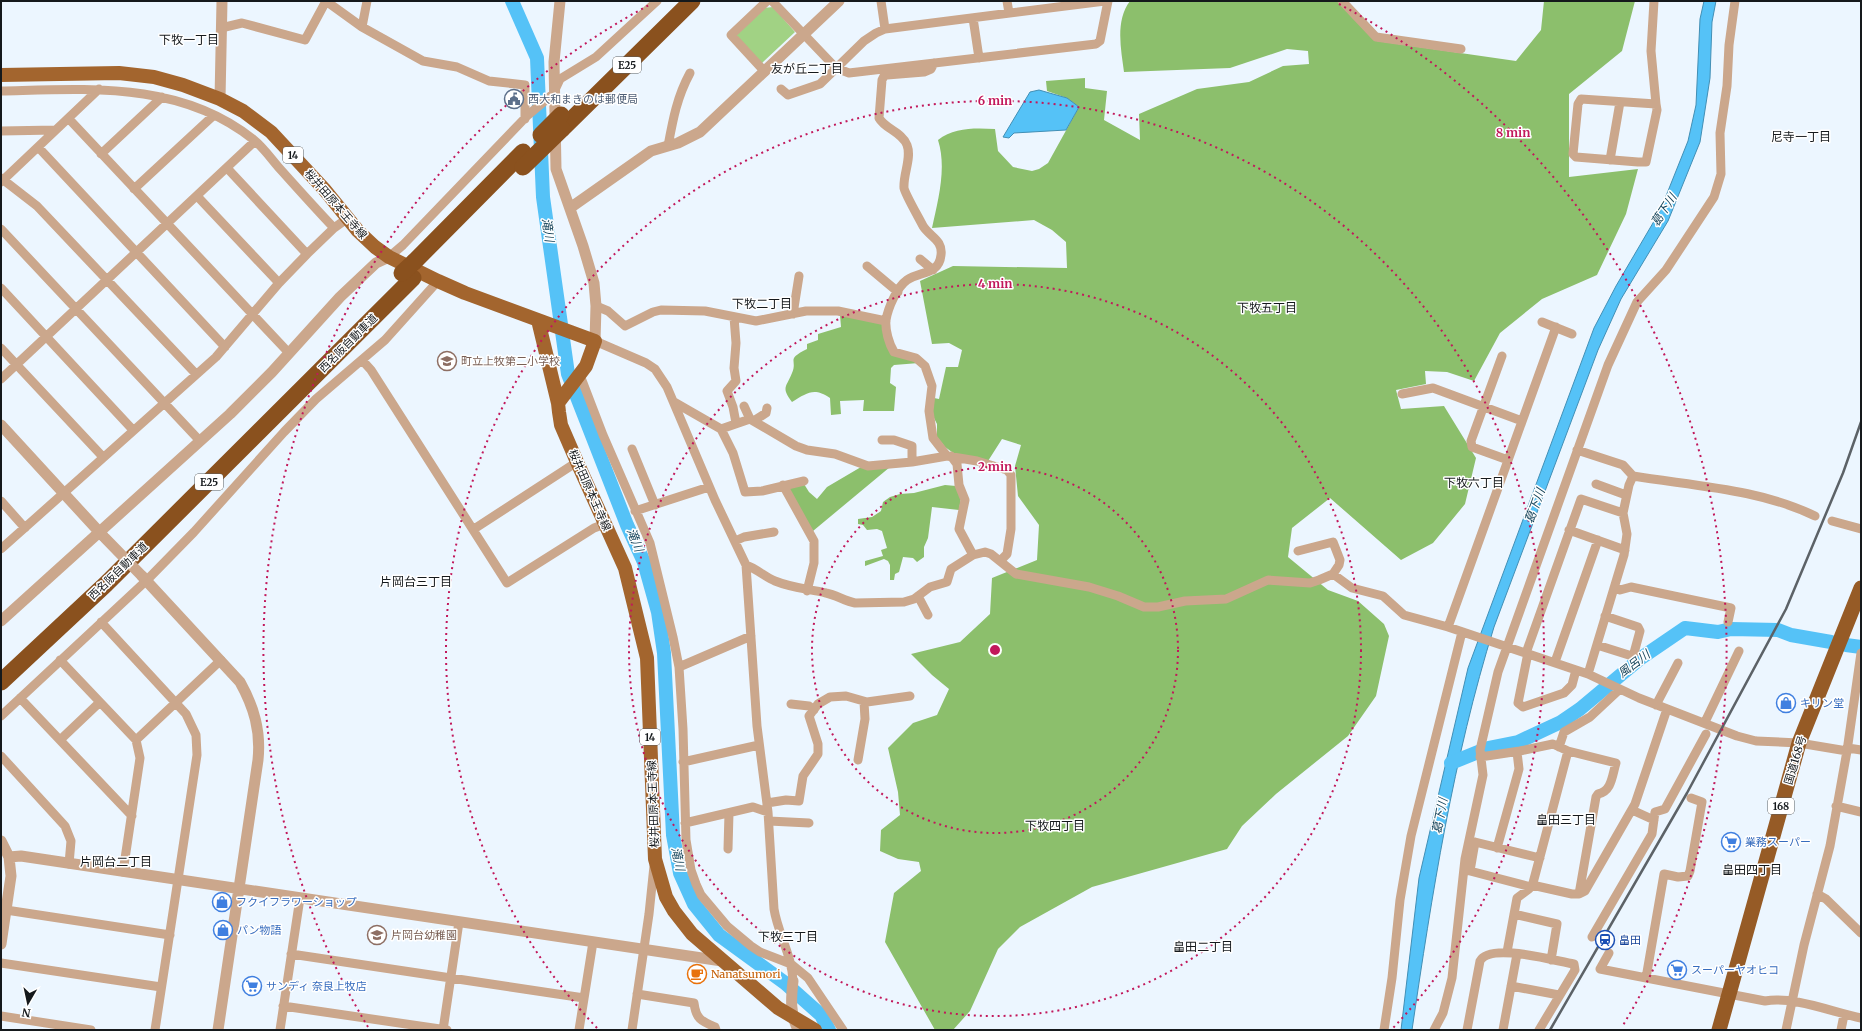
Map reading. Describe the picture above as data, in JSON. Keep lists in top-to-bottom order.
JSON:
{
  "streets": {
    "highway": [
      "E25",
      "西名阪自動車道",
      "国道168号",
      "168"
    ],
    "main road": ["14", "桜井田原本王寺線"]
  },
  "districts": [
    "下牧一丁目",
    "友が丘二丁目",
    "尼寺一丁目",
    "下牧二丁目",
    "下牧五丁目",
    "下牧六丁目",
    "片岡台三丁目",
    "畠田三丁目",
    "下牧四丁目",
    "片岡台二丁目",
    "畠田四丁目",
    "下牧三丁目",
    "畠田二丁目"
  ],
  "water": ["葛下川", "滝川", "風呂川"],
  "places": {
    "public building": ["西大和まきのは郵便局"],
    "school or university": ["町立上牧第二小学校", "片岡台幼稚園"],
    "shop": ["キリン堂", "フクイフラワーショップ", "パン物語"],
    "supermarket": ["業務スーパー", "スーパーヤオヒコ", "サンディ 奈良上牧店"],
    "station": ["畠田"],
    "cafe": ["Nanatsumori"]
  },
  "north": "bottom",
  "rings": [
    "6 min",
    "8 min",
    "4 min",
    "2 min"
  ]
}
